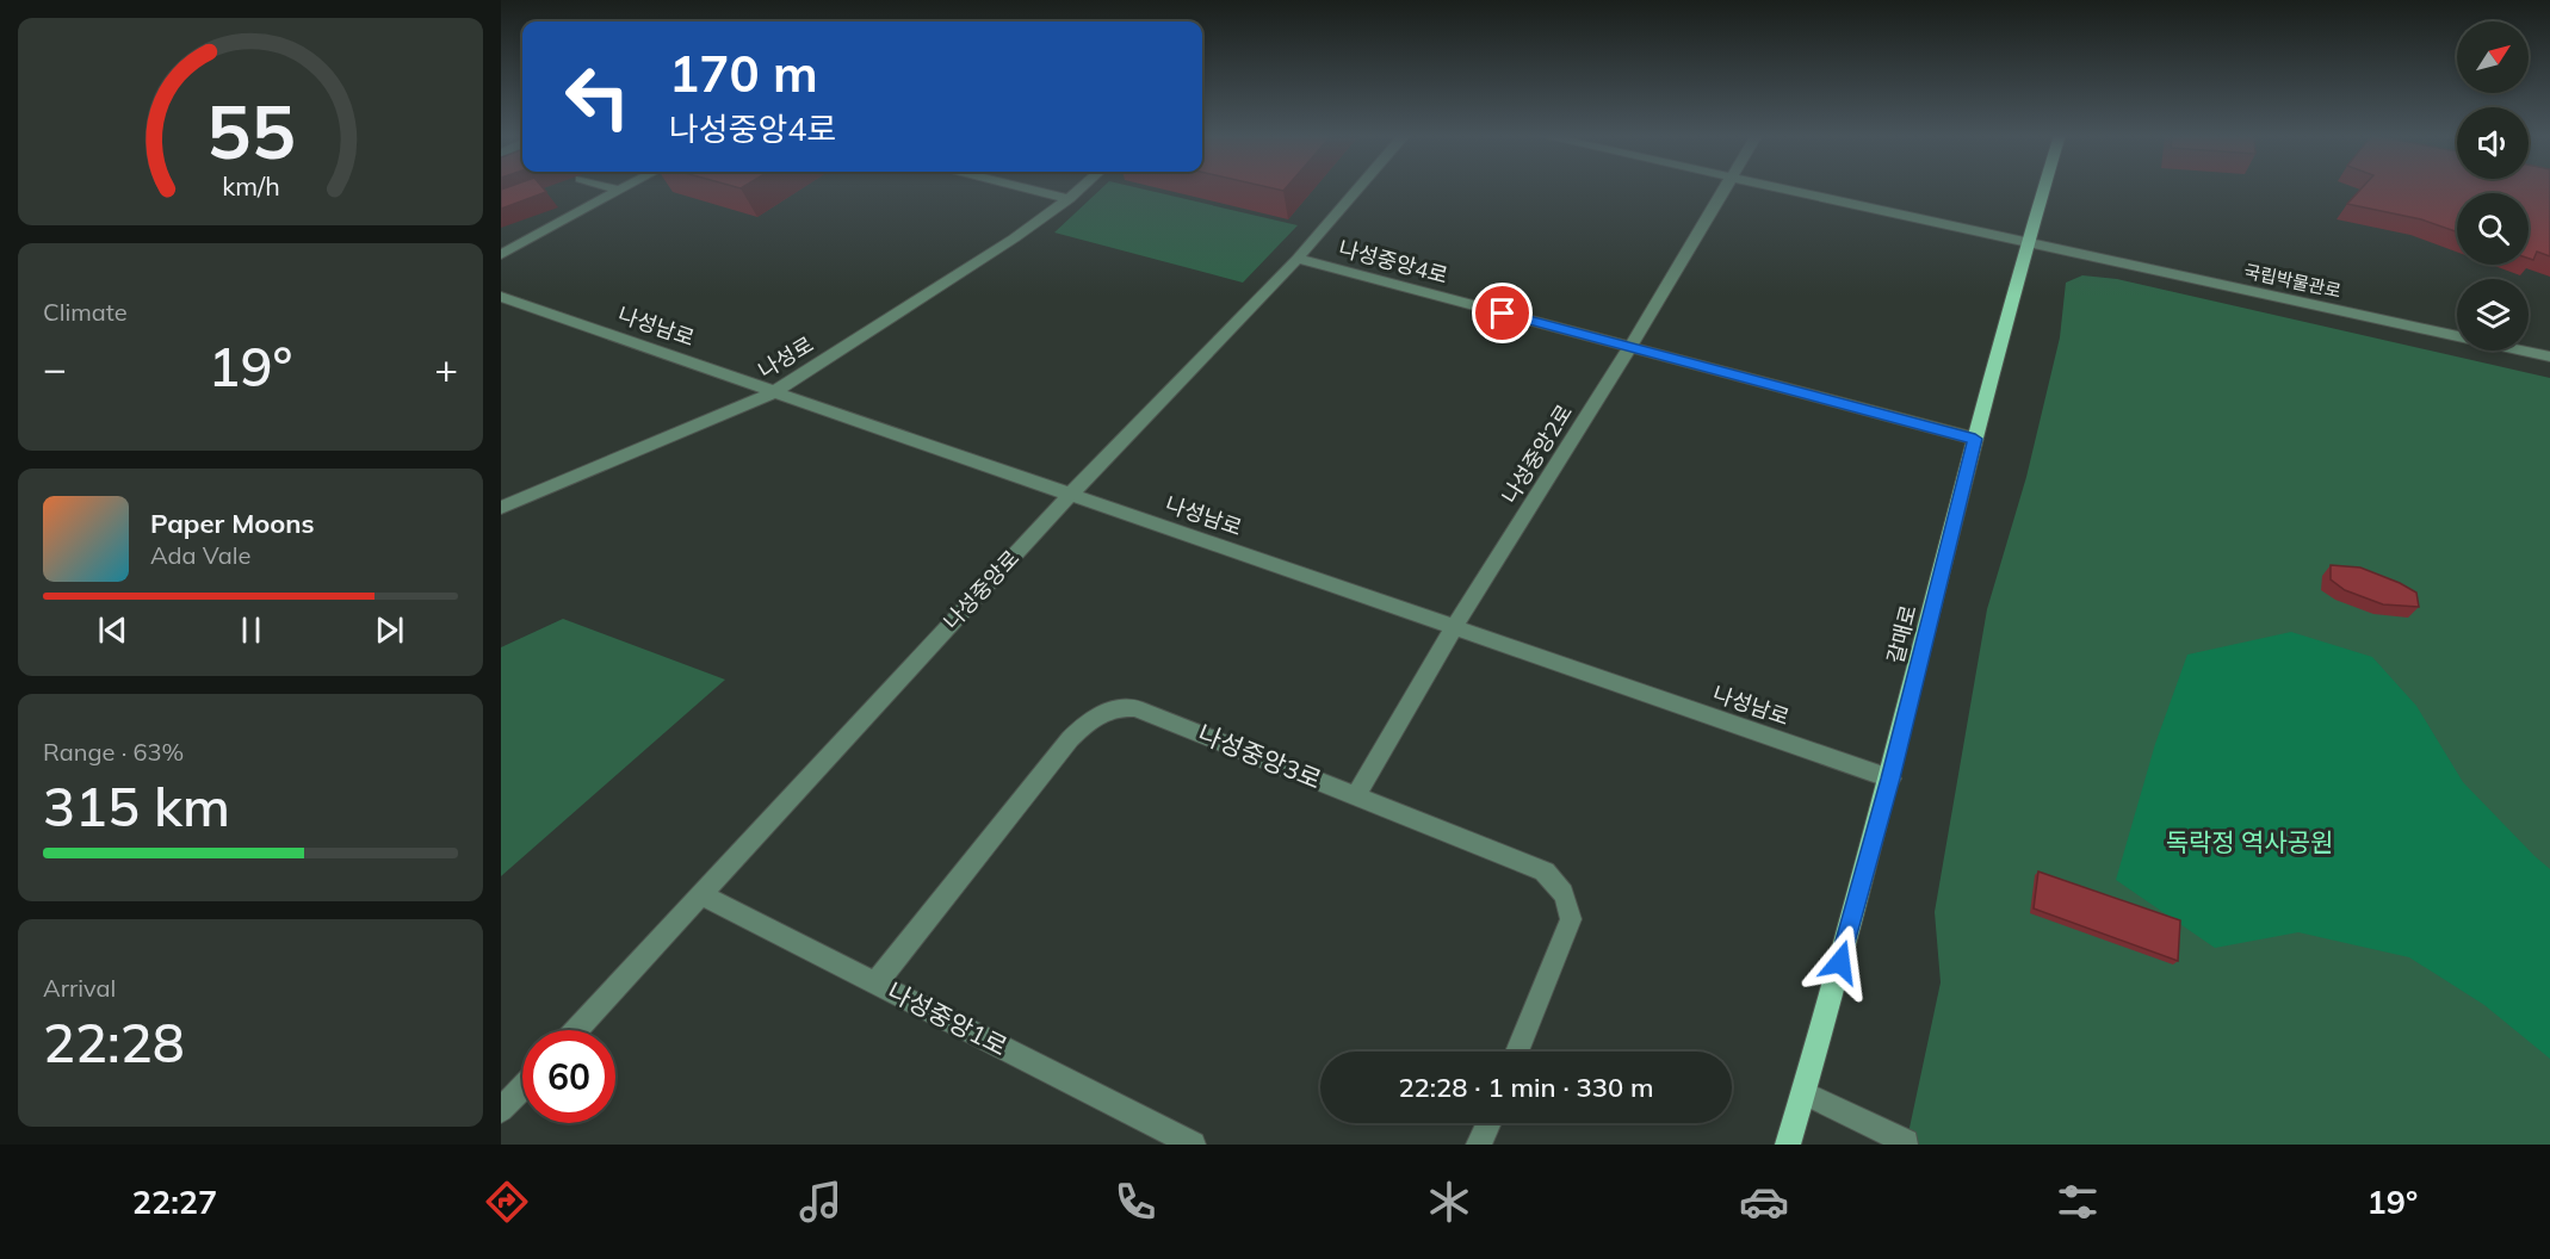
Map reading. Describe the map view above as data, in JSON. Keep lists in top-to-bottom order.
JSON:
{
  "streets": {
    "main road": ["갈매로"],
    "street": [
      "나성중앙4로",
      "국립박물관로",
      "나성남로",
      "나성로",
      "나성중앙2로",
      "나성중앙로",
      "나성중앙3로",
      "나성중앙1로"
    ]
  },
  "crossings": [
    ["나성중앙4로", "나성중앙2로"],
    ["나성중앙4로", "나성중앙로"],
    ["나성중앙4로", "갈매로"],
    ["국립박물관로", "갈매로"],
    ["나성남로", "나성로"],
    ["나성남로", "나성중앙2로"],
    ["나성남로", "나성중앙로"],
    ["나성남로", "갈매로"],
    ["나성중앙2로", "나성중앙3로"],
    ["나성중앙로", "나성중앙1로"],
    ["나성중앙3로", "나성중앙1로"]
  ],
  "parks": ["독락정 역사공원"],
  "north": "top right",
  "page": {
    "turn": ["170 m", "나성중앙4로"],
    "tile": [
      "Climate",
      ["Range · 63%", "315 km"],
      ["Arrival", "22:28"]
    ],
    "heat": ["−", "19°", "+"],
    "song": ["Paper Moons", "Ada Vale"],
    "limit": "60",
    "trip": "22:28 · 1 min · 330 m",
    "tabs": ["22:27", "19°"],
    "gauge": ["55", "km/h"]
  }
}
